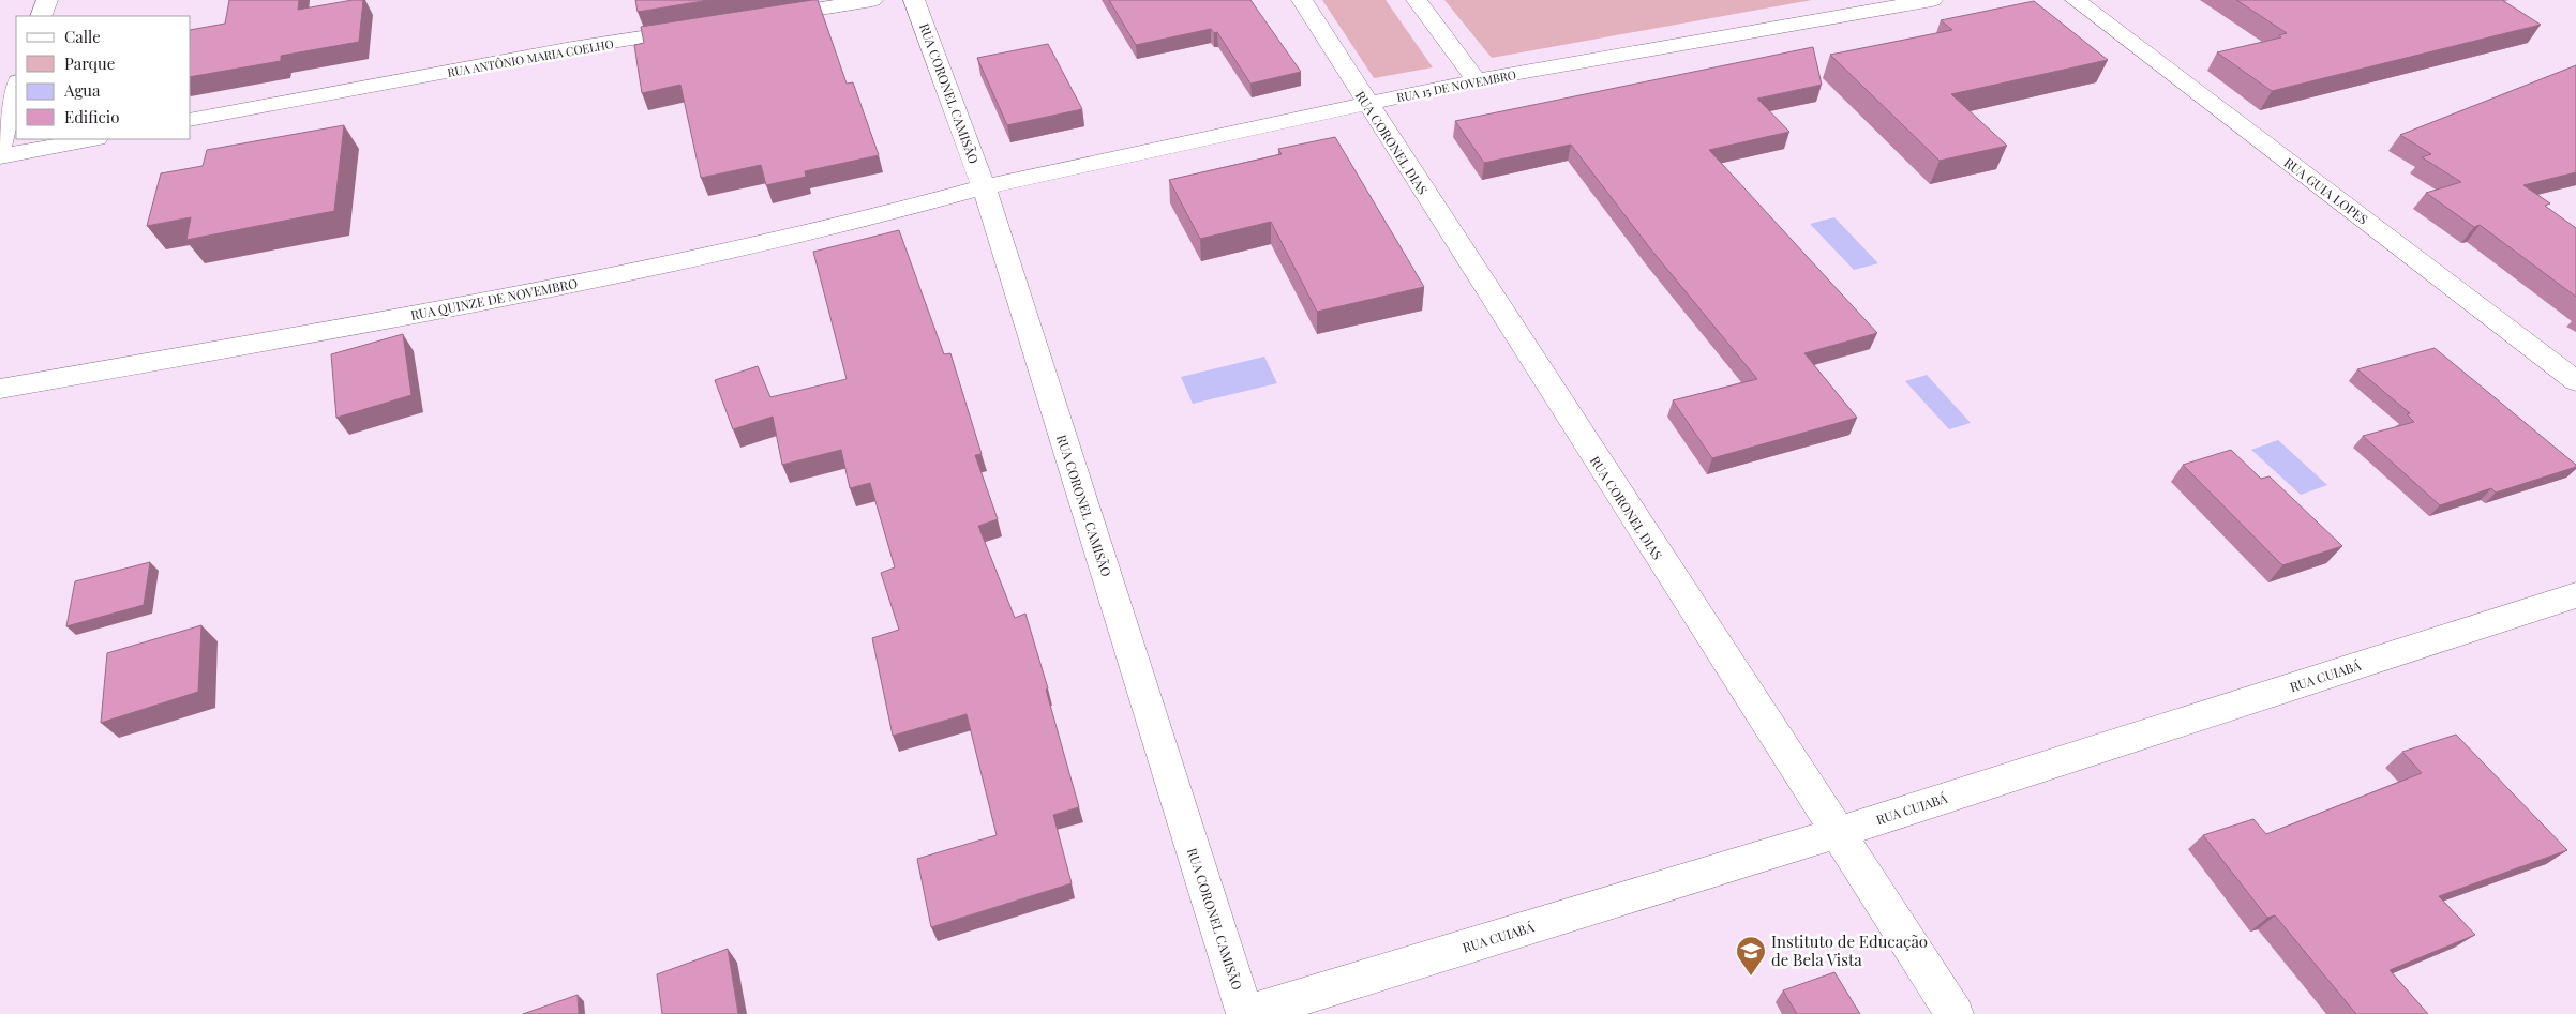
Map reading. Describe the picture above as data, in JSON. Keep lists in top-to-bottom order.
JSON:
{
  "streets": {
    "street": [
      "RUA ANTÔNIO MARIA COELHO",
      "RUA 15 DE NOVEMBRO",
      "RUA CORONEL CAMISÃO",
      "RUA CORONEL DIAS",
      "RUA GUIA LOPES",
      "RUA QUINZE DE NOVEMBRO",
      "RUA CUIABÁ"
    ]
  },
  "crossings": [
    ["RUA 15 DE NOVEMBRO", "RUA CORONEL CAMISÃO"],
    ["RUA 15 DE NOVEMBRO", "RUA CORONEL DIAS"],
    ["RUA 15 DE NOVEMBRO", "RUA QUINZE DE NOVEMBRO"],
    ["RUA CORONEL CAMISÃO", "RUA QUINZE DE NOVEMBRO"],
    ["RUA CORONEL CAMISÃO", "RUA CUIABÁ"],
    ["RUA CORONEL DIAS", "RUA CUIABÁ"]
  ],
  "places": {
    "school or university": ["Instituto de Educação de Bela Vista"]
  },
  "legend": [
    "Calle",
    "Parque",
    "Agua",
    "Edificio"
  ]
}
